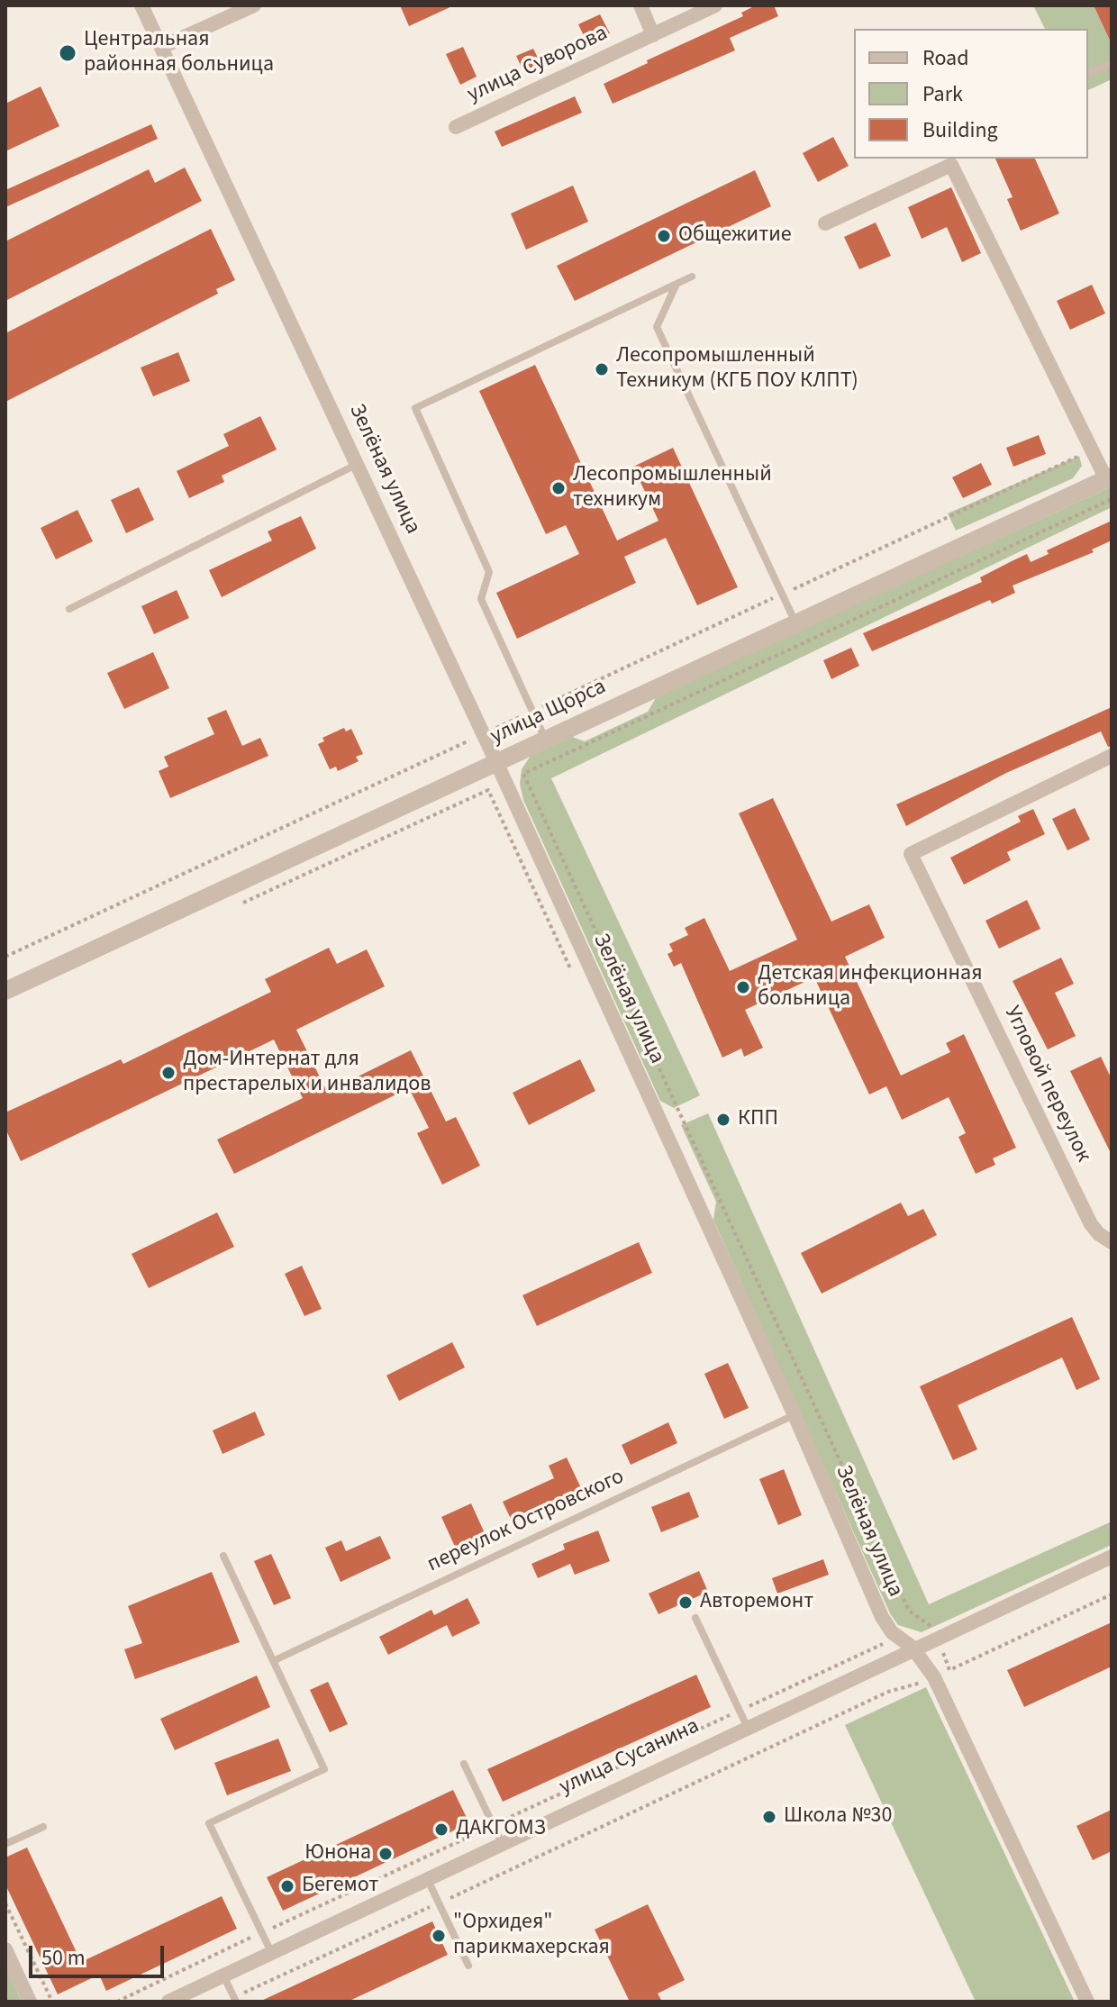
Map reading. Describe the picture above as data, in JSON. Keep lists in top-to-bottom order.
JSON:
{
  "streets": {
    "street": [
      "улица Суворова",
      "Зелёная улица",
      "улица Щорса",
      "Угловой переулок",
      "улица Сусанина"
    ],
    "lane": ["переулок Островского"]
  },
  "crossings": [
    ["Зелёная улица", "улица Щорса"],
    ["Зелёная улица", "переулок Островского"],
    ["Зелёная улица", "улица Сусанина"]
  ],
  "places": [
    "Центральная районная больница",
    "Общежитие",
    "Лесопромышленный Техникум (КГБ ПОУ КЛПТ)",
    "Лесопромышленный техникум",
    "Детская инфекционная больница",
    "Дом-Интернат для престарелых и инвалидов",
    "КПП",
    "Авторемонт",
    "Школа №30",
    "ДАКГОМЗ",
    "Юнона",
    "Бегемот",
    "\"Орхидея\" парикмахерская"
  ],
  "legend": ["Road", "Park", "Building"],
  "scale_bar": "50 m"
}
